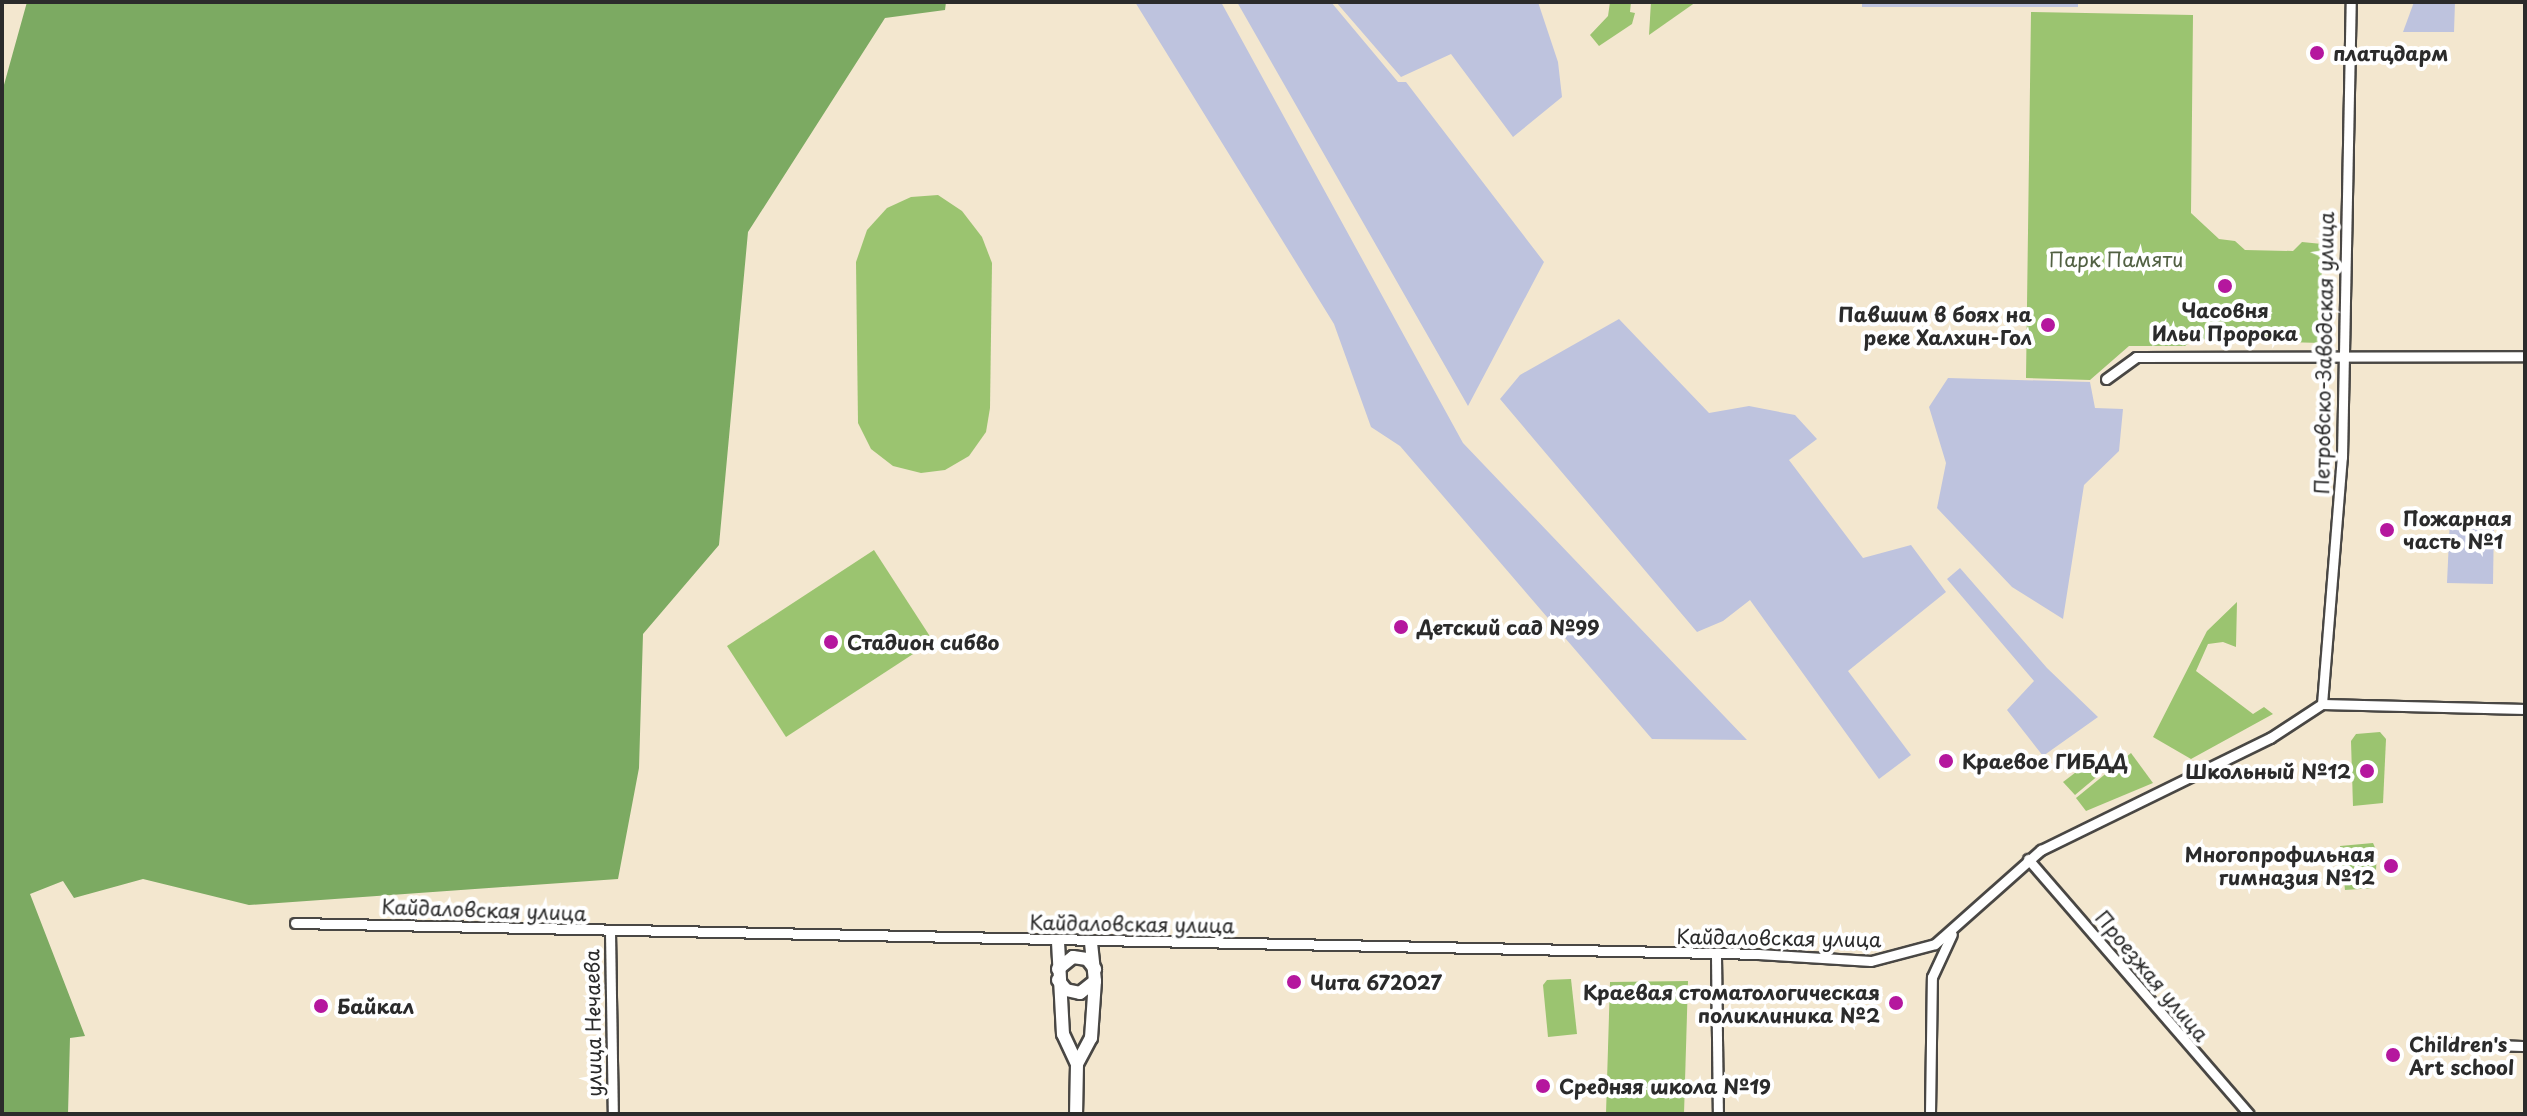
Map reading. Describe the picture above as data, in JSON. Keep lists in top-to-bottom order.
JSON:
{
  "streets": {
    "street": [
      "Петровско-Заводская улица",
      "Кайдаловская улица",
      "Проезжая улица",
      "улица Нечаева"
    ]
  },
  "crossings": [
    ["Кайдаловская улица", "улица Нечаева"]
  ],
  "parks": ["Парк Памяти"],
  "places": [
    "платцдарм",
    "Часовня Ильи Пророка",
    "Павшим в боях на реке Халхин-Гол",
    "Пожарная часть №1",
    "Детский сад №99",
    "Стадион сибво",
    "Краевое ГИБДД",
    "Школьный №12",
    "Многопрофильная гимназия №12",
    "Чита 672027",
    "Краевая стоматологическая поликлиника №2",
    "Байкал",
    "Children's Art school",
    "Средняя школа №19"
  ]
}
